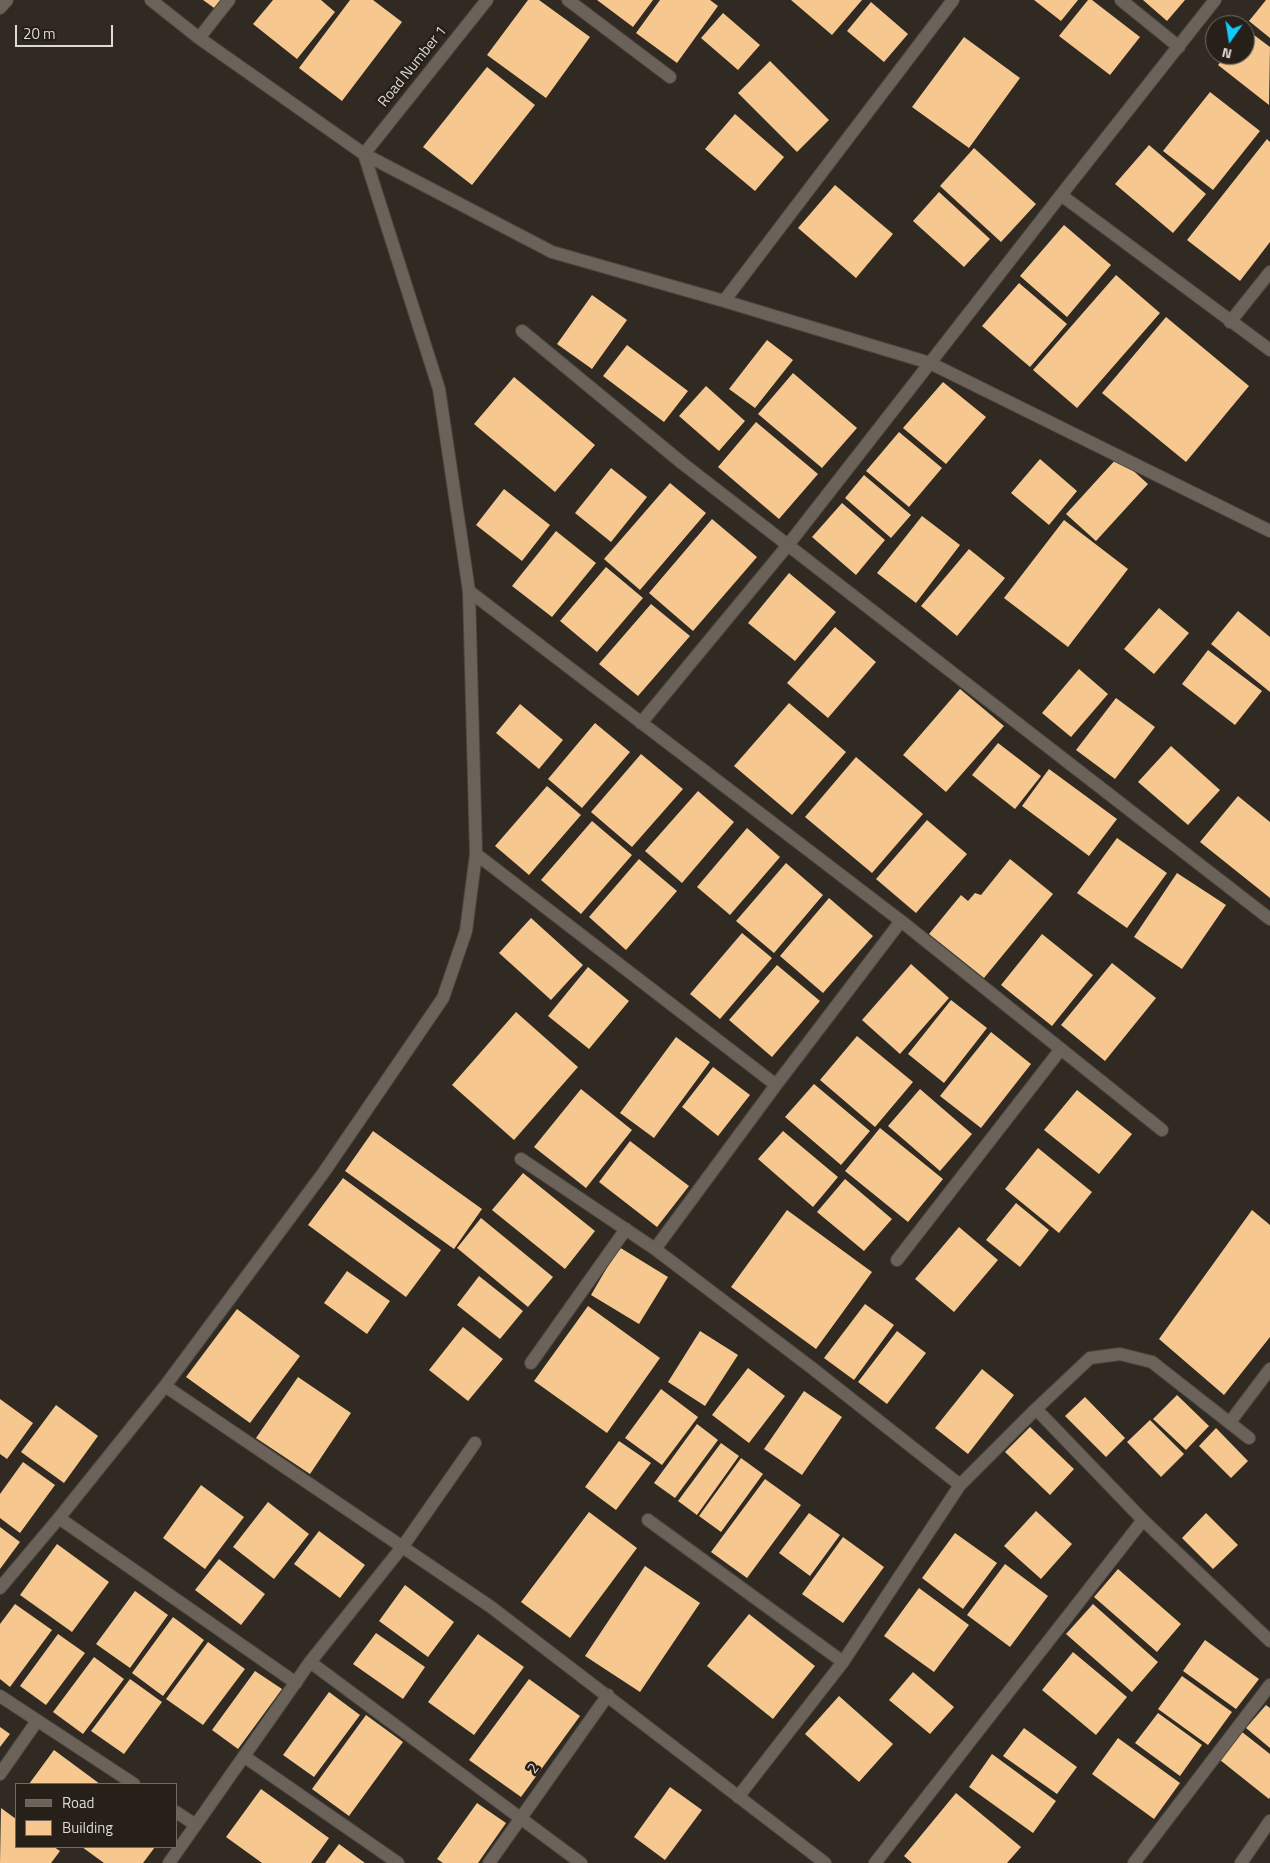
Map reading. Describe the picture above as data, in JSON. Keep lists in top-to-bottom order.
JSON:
{
  "streets": {
    "street": ["Road Number 1", "2"]
  },
  "legend": ["Road", "Building"],
  "scale_bar": "20 m",
  "north": "bottom"
}
